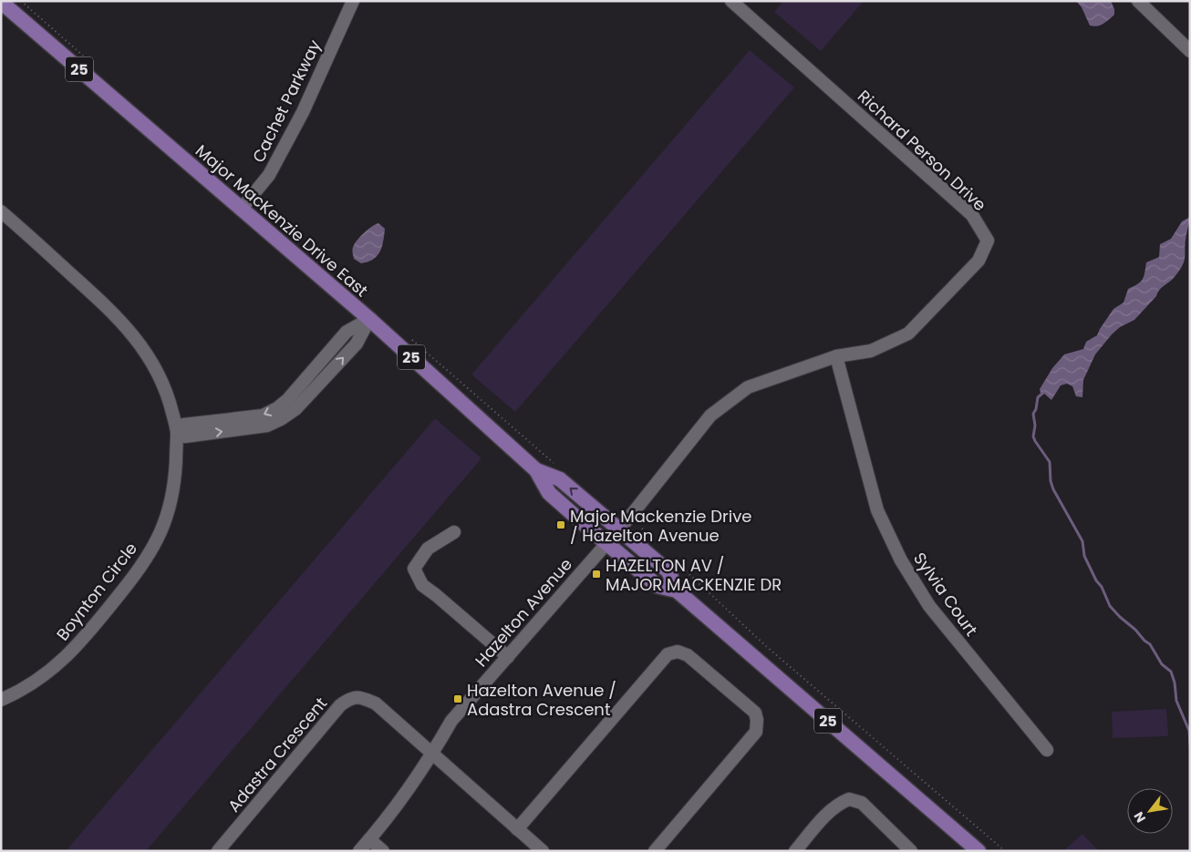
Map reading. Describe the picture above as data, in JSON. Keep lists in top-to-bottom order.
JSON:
{
  "streets": {
    "main road": ["25", "Major MacKenzie Drive East"],
    "street": [
      "Cachet Parkway",
      "Richard Person Drive",
      "Boynton Circle",
      "Sylvia Court",
      "Hazelton Avenue",
      "Adastra Crescent"
    ]
  },
  "crossings": [
    ["Cachet Parkway", "Major MacKenzie Drive East"],
    ["Richard Person Drive", "Major MacKenzie Drive East"],
    ["Richard Person Drive", "Sylvia Court"],
    ["Richard Person Drive", "Hazelton Avenue"],
    ["Major MacKenzie Drive East", "Hazelton Avenue"],
    ["Hazelton Avenue", "Adastra Crescent"]
  ],
  "places": {
    "transit": ["Major Mackenzie Drive / Hazelton Avenue", "HAZELTON AV / MAJOR MACKENZIE DR", "Hazelton Avenue / Adastra Crescent"]
  },
  "north": "bottom left"
}
